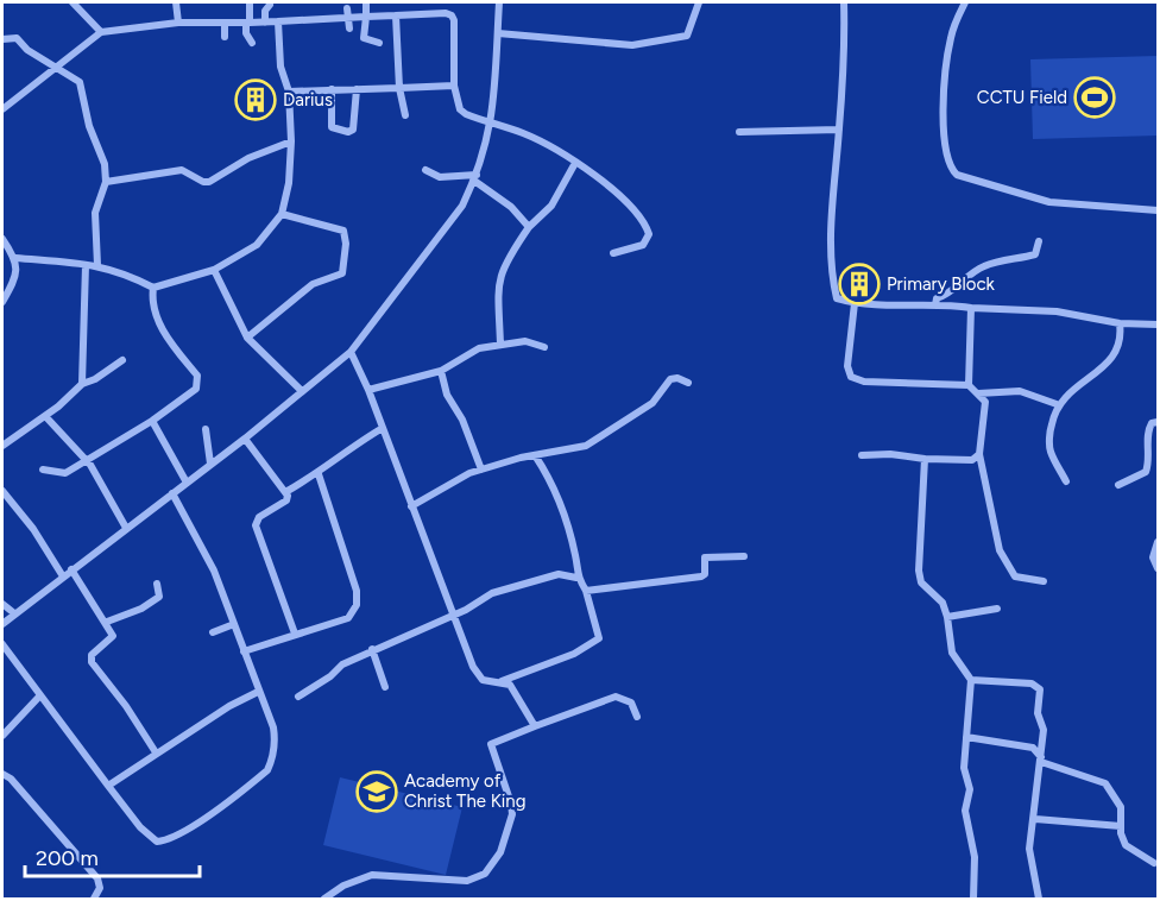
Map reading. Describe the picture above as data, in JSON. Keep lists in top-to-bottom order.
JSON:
{
  "places": {
    "sports": ["CCTU Field"],
    "building": ["Darius", "Primary Block"],
    "school or university": ["Academy of Christ The King"]
  },
  "scale_bar": "200 m"
}
